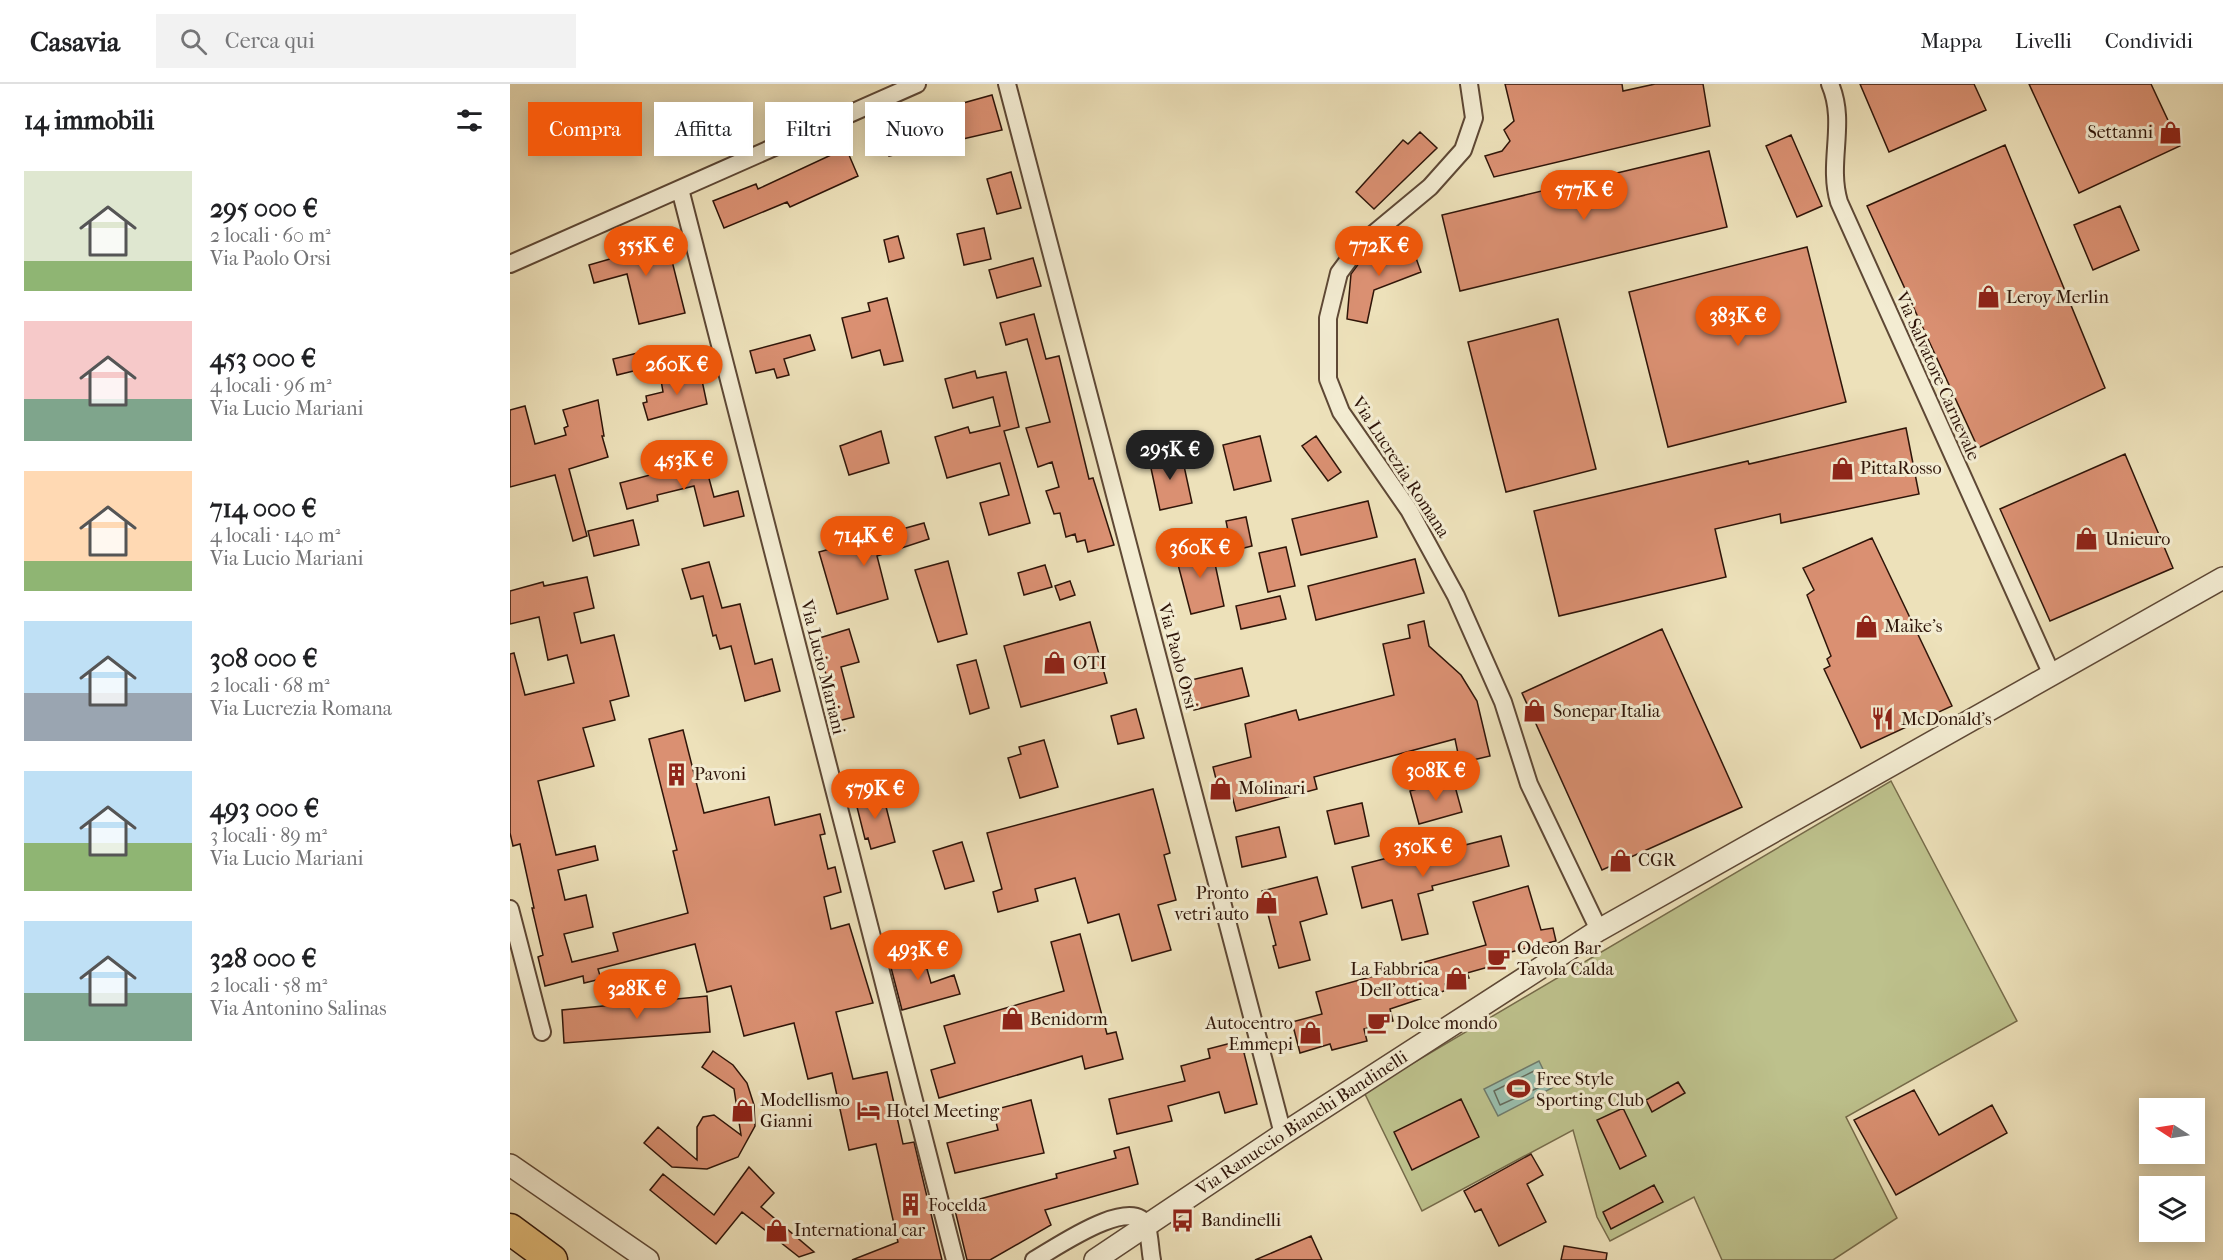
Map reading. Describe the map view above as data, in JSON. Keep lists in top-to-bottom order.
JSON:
{
  "streets": {
    "street": [
      "Via Salvatore Carnevale",
      "Via Lucrezia Romana",
      "Via Paolo Orsi",
      "Via Lucio Mariani",
      "Via Ranuccio Bianchi Bandinelli"
    ]
  },
  "crossings": [
    ["Via Salvatore Carnevale", "Via Ranuccio Bianchi Bandinelli"],
    ["Via Lucrezia Romana", "Via Ranuccio Bianchi Bandinelli"],
    ["Via Paolo Orsi", "Via Ranuccio Bianchi Bandinelli"]
  ],
  "places": {
    "shop": [
      "Settanni",
      "Leroy Merlin",
      "PittaRosso",
      "Unieuro",
      "Maike's",
      "OTI",
      "Sonepar Italia",
      "Molinari",
      "CGR",
      "Pronto vetri auto",
      "La Fabbrica Dell'ottica",
      "Benidorm",
      "Autocentro Emmepi",
      "Modellismo Gianni",
      "International car"
    ],
    "restaurant": ["McDonald's"],
    "building": ["Pavoni", "Focelda"],
    "cafe": ["Odeon Bar Tavola Calda", "Dolce mondo"],
    "sports": ["Free Style Sporting Club"],
    "hotel": ["Hotel Meeting"],
    "bus stop": ["Bandinelli"]
  },
  "north": "left",
  "page": {
    "header": "Casavia",
    "search": "Cerca qui",
    "nav": ["Mappa", "Livelli", "Condividi"],
    "heading": "14 immobili",
    "chip": [
      "Compra",
      "Affitta",
      "Filtri",
      "Nuovo"
    ],
    "list": [
      {
        "name": "295 000 €",
        "note": "2 locali · 60 m² · Via Paolo Orsi"
      },
      {
        "name": "453 000 €",
        "note": "4 locali · 96 m² · Via Lucio Mariani"
      },
      {
        "name": "714 000 €",
        "note": "4 locali · 140 m² · Via Lucio Mariani"
      },
      {
        "name": "308 000 €",
        "note": "2 locali · 68 m² · Via Lucrezia Romana"
      },
      {
        "name": "493 000 €",
        "note": "3 locali · 89 m² · Via Lucio Mariani"
      },
      {
        "name": "328 000 €",
        "note": "2 locali · 58 m² · Via Antonino Salinas"
      }
    ],
    "price": [
      "577K €",
      "355K €",
      "772K €",
      "383K €",
      "260K €",
      "295K €",
      "453K €",
      "714K €",
      "360K €",
      "308K €",
      "579K €",
      "350K €",
      "493K €",
      "328K €"
    ]
  }
}
